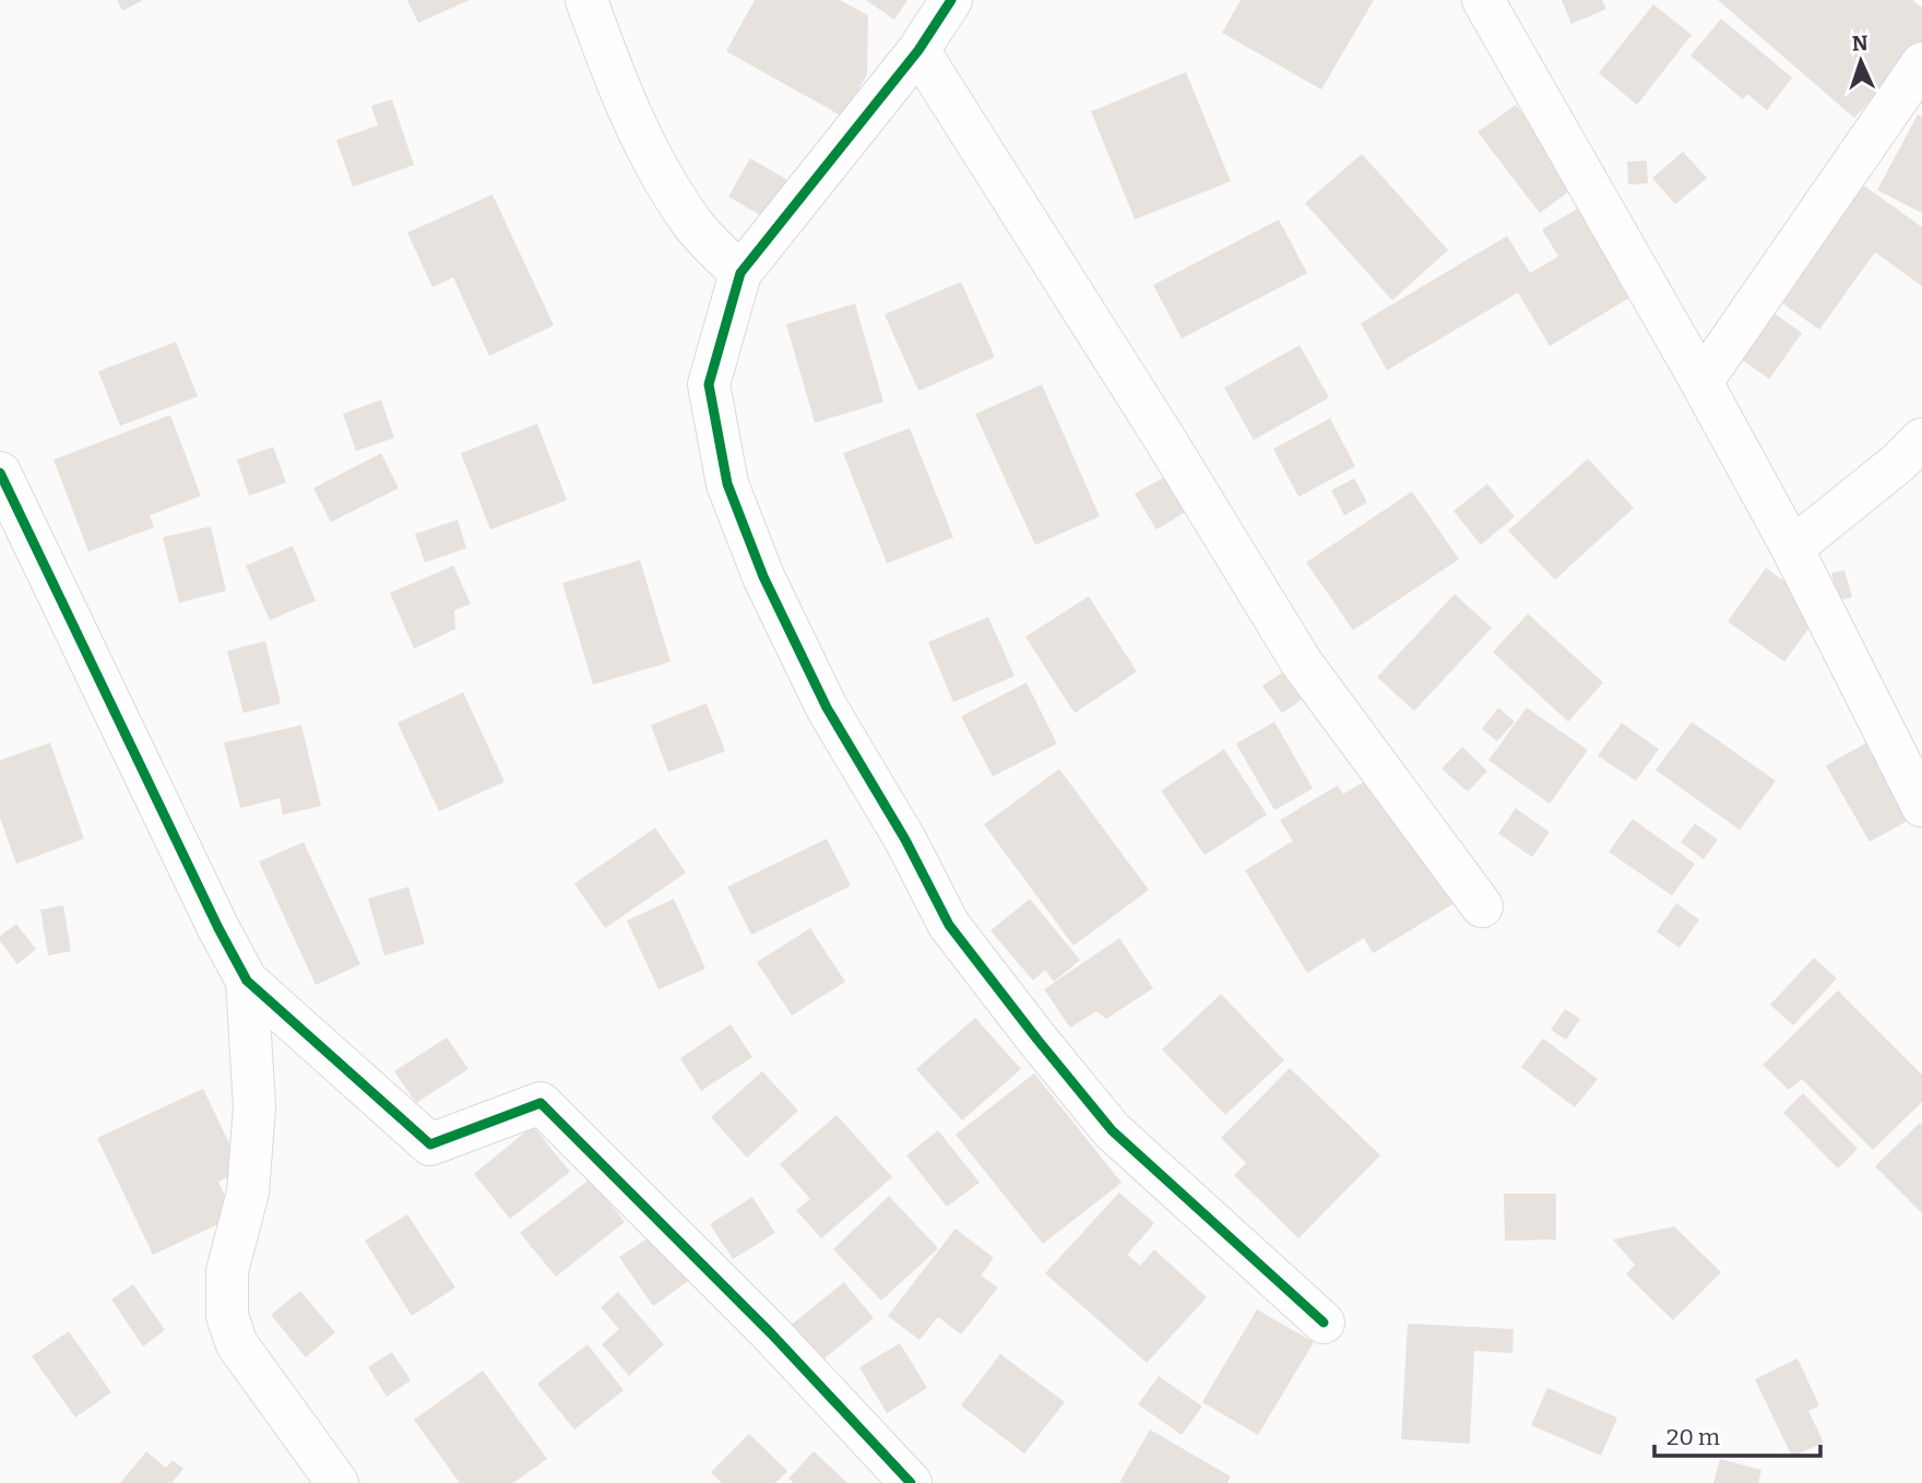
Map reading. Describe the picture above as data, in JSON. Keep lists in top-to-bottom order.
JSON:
{
  "scale_bar": "20 m",
  "north": "top"
}
